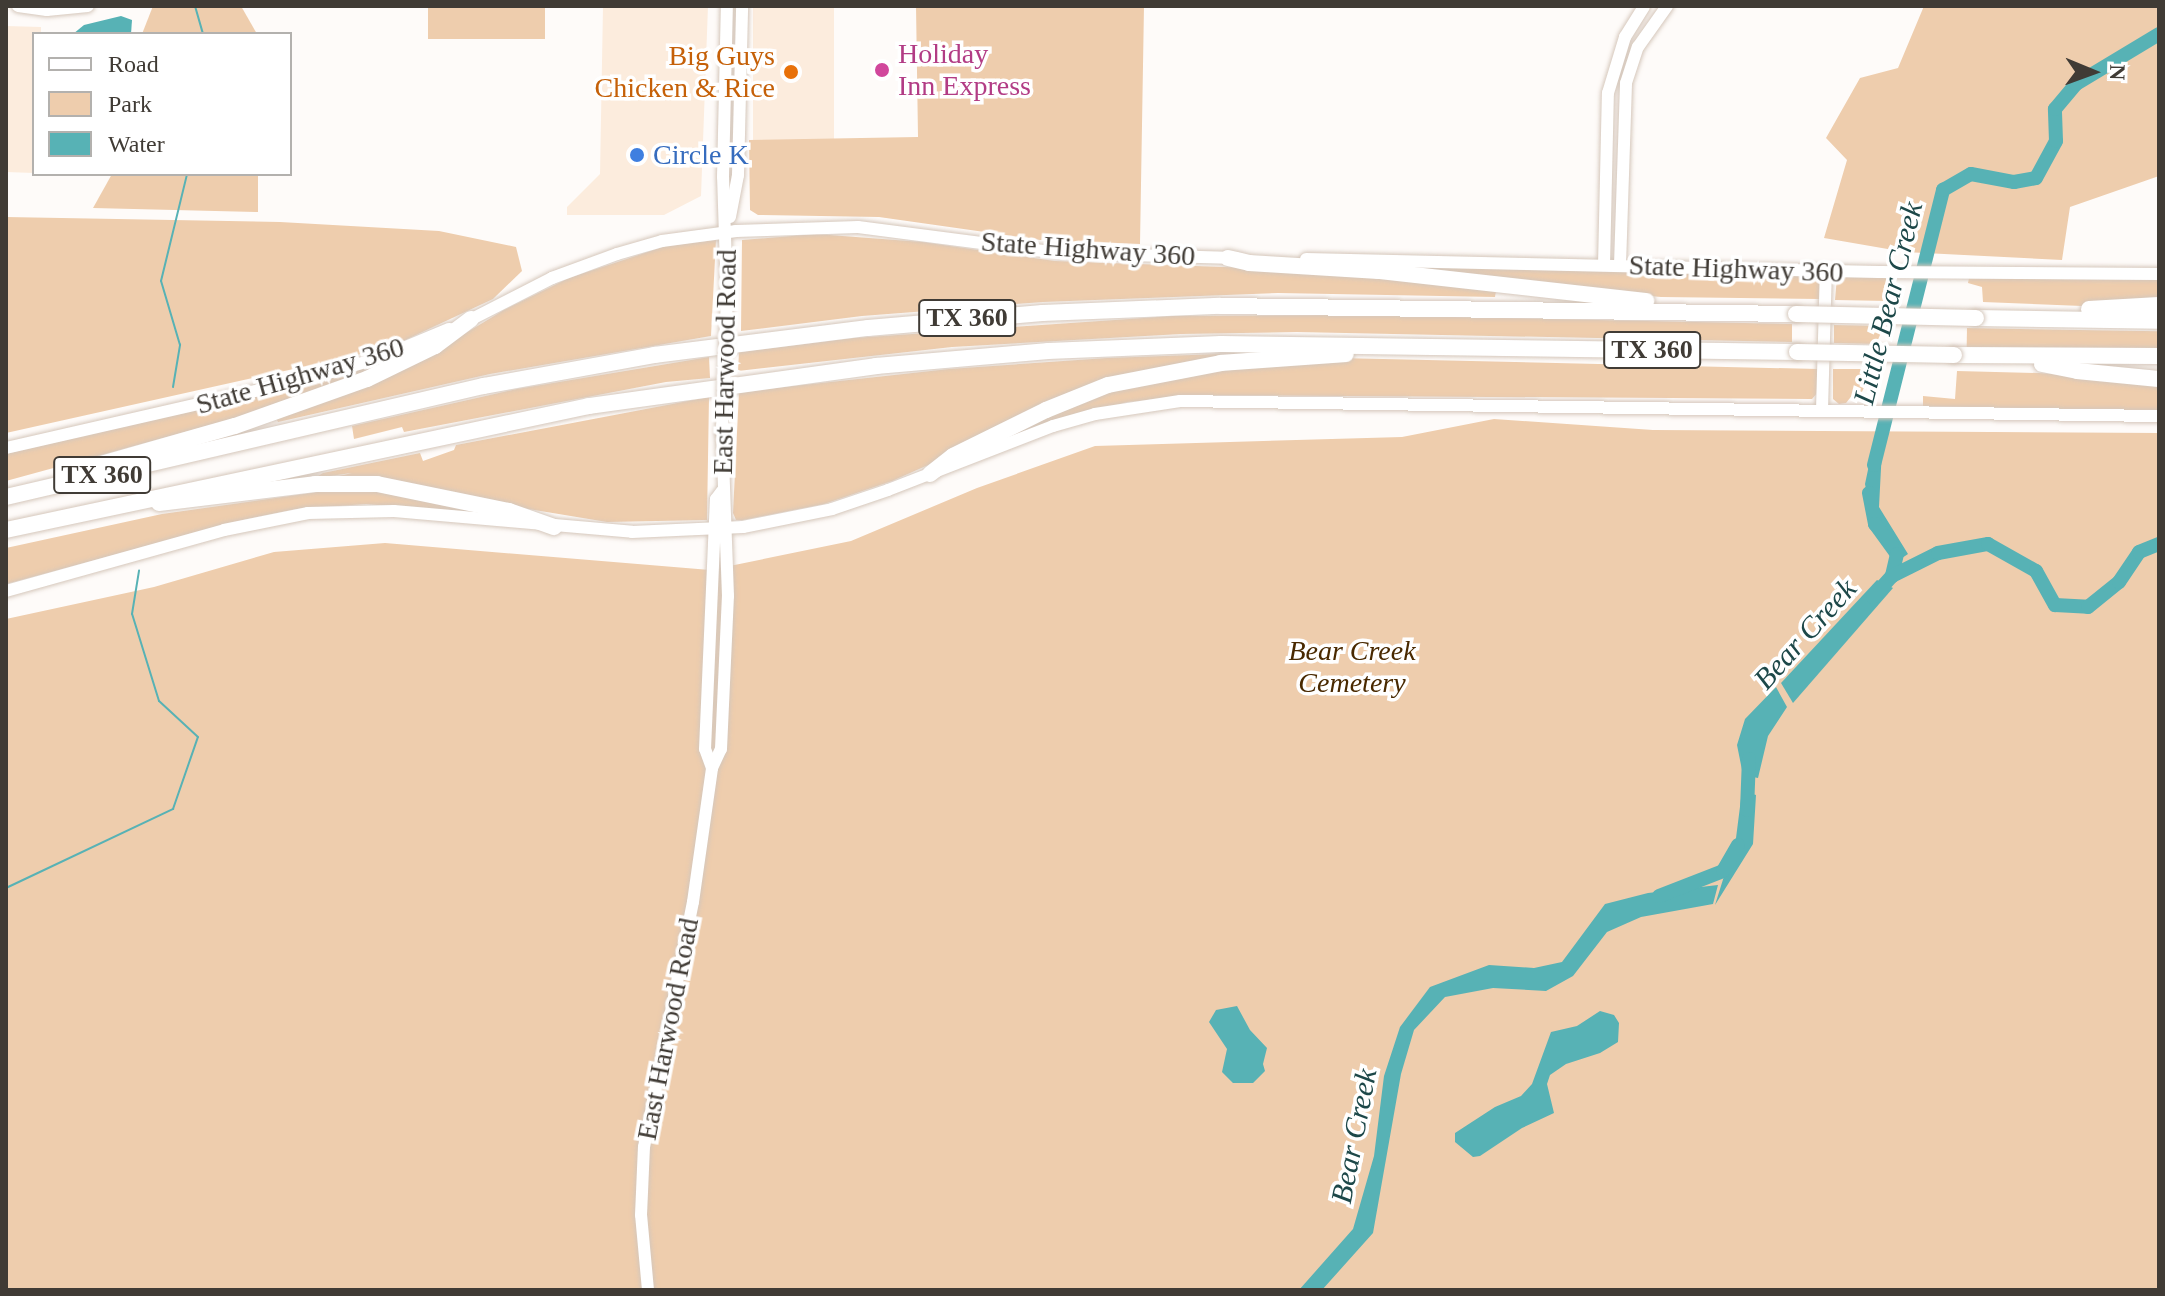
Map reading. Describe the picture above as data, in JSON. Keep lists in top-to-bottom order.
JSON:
{
  "streets": {
    "highway": ["TX 360"],
    "main road": ["State Highway 360", "East Harwood Road"]
  },
  "crossings": [
    ["State Highway 360", "East Harwood Road"]
  ],
  "water": ["Little Bear Creek", "Bear Creek"],
  "parks": ["Bear Creek Cemetery"],
  "places": ["Holiday Inn Express", "Big Guys Chicken & Rice", "Circle K"],
  "legend": ["Road", "Park", "Water"],
  "north": "right"
}
